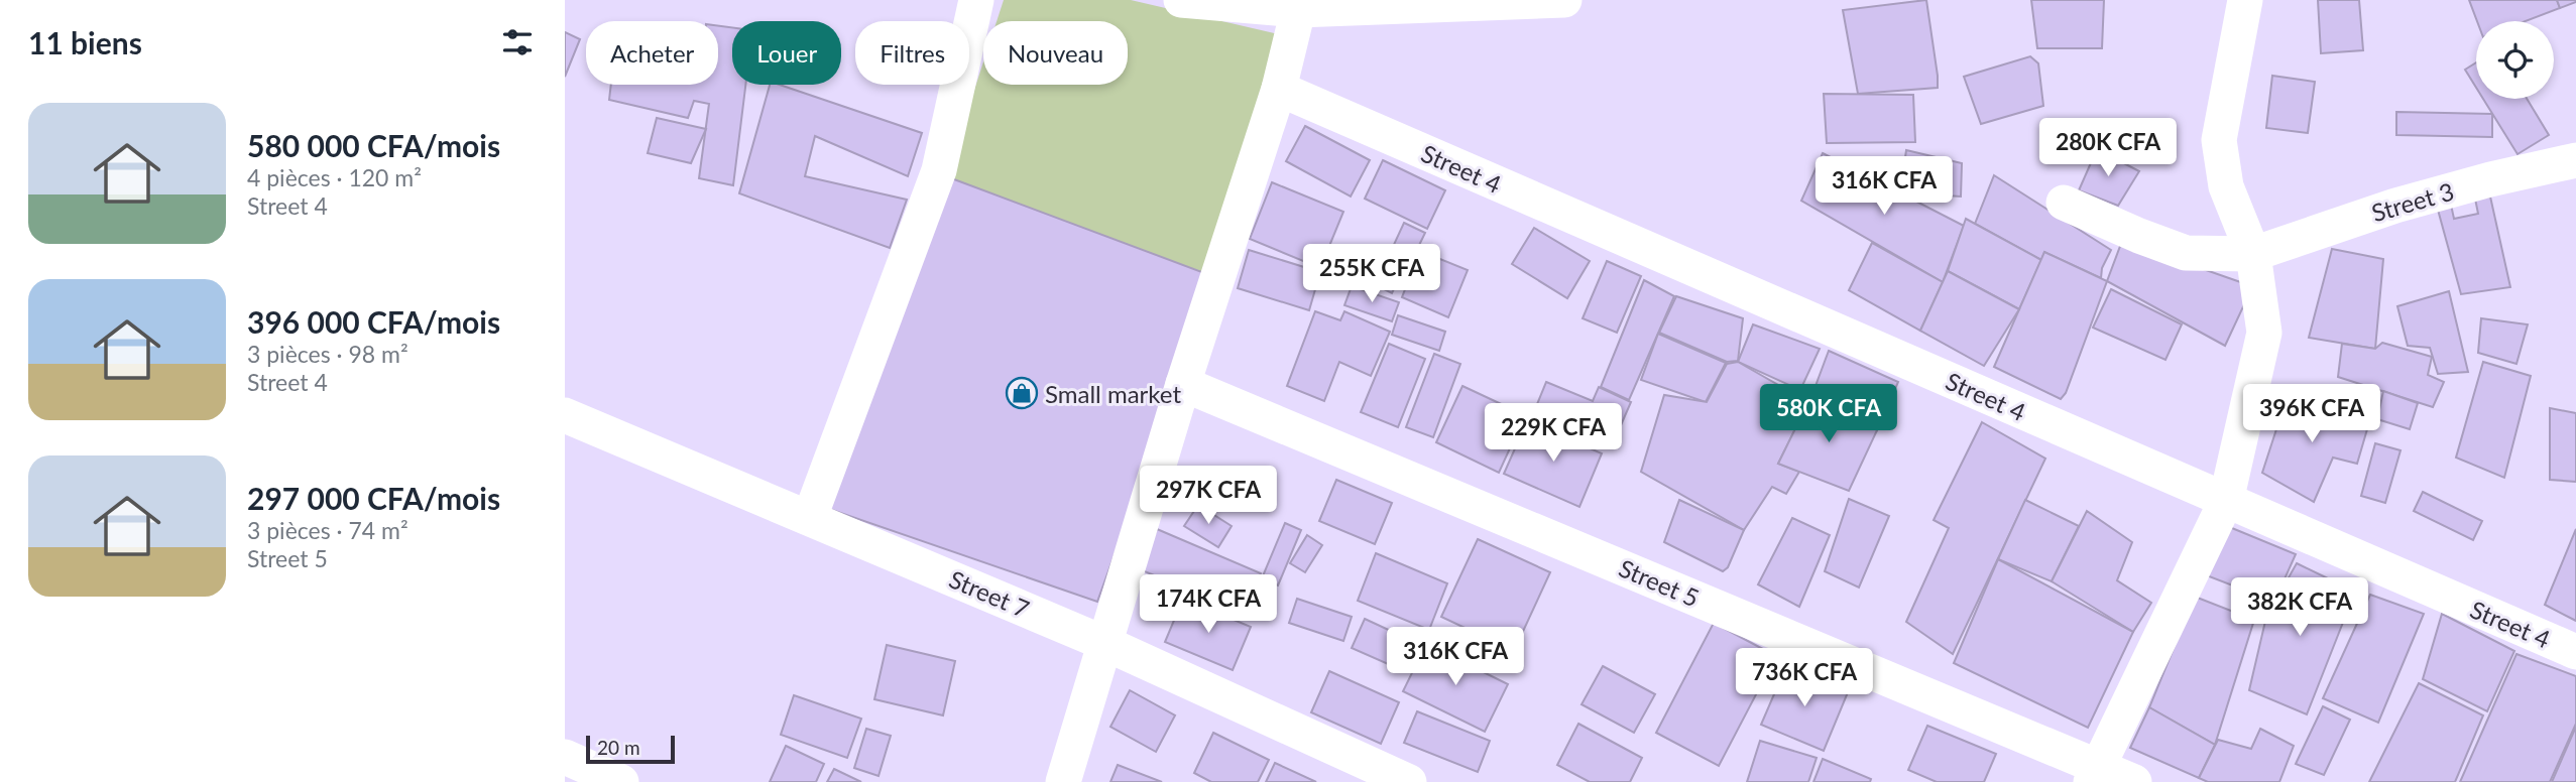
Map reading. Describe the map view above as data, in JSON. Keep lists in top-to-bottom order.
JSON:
{
  "streets": {
    "street": [
      "Street 4",
      "Street 3",
      "Street 5",
      "Street 7"
    ]
  },
  "places": {
    "shop": ["Small market"]
  },
  "scale_bar": "20 m",
  "page": {
    "heading": "11 biens",
    "chip": [
      "Acheter",
      "Louer",
      "Filtres",
      "Nouveau"
    ],
    "list": [
      {
        "name": "580 000 CFA/mois",
        "note": "4 pièces · 120 m² · Street 4"
      },
      {
        "name": "396 000 CFA/mois",
        "note": "3 pièces · 98 m² · Street 4"
      },
      {
        "name": "297 000 CFA/mois",
        "note": "3 pièces · 74 m² · Street 5"
      }
    ],
    "price": [
      "280K CFA",
      "316K CFA",
      "255K CFA",
      "580K CFA",
      "396K CFA",
      "229K CFA",
      "297K CFA",
      "174K CFA",
      "382K CFA",
      "316K CFA",
      "736K CFA"
    ],
    "scale": "20 m"
  }
}
